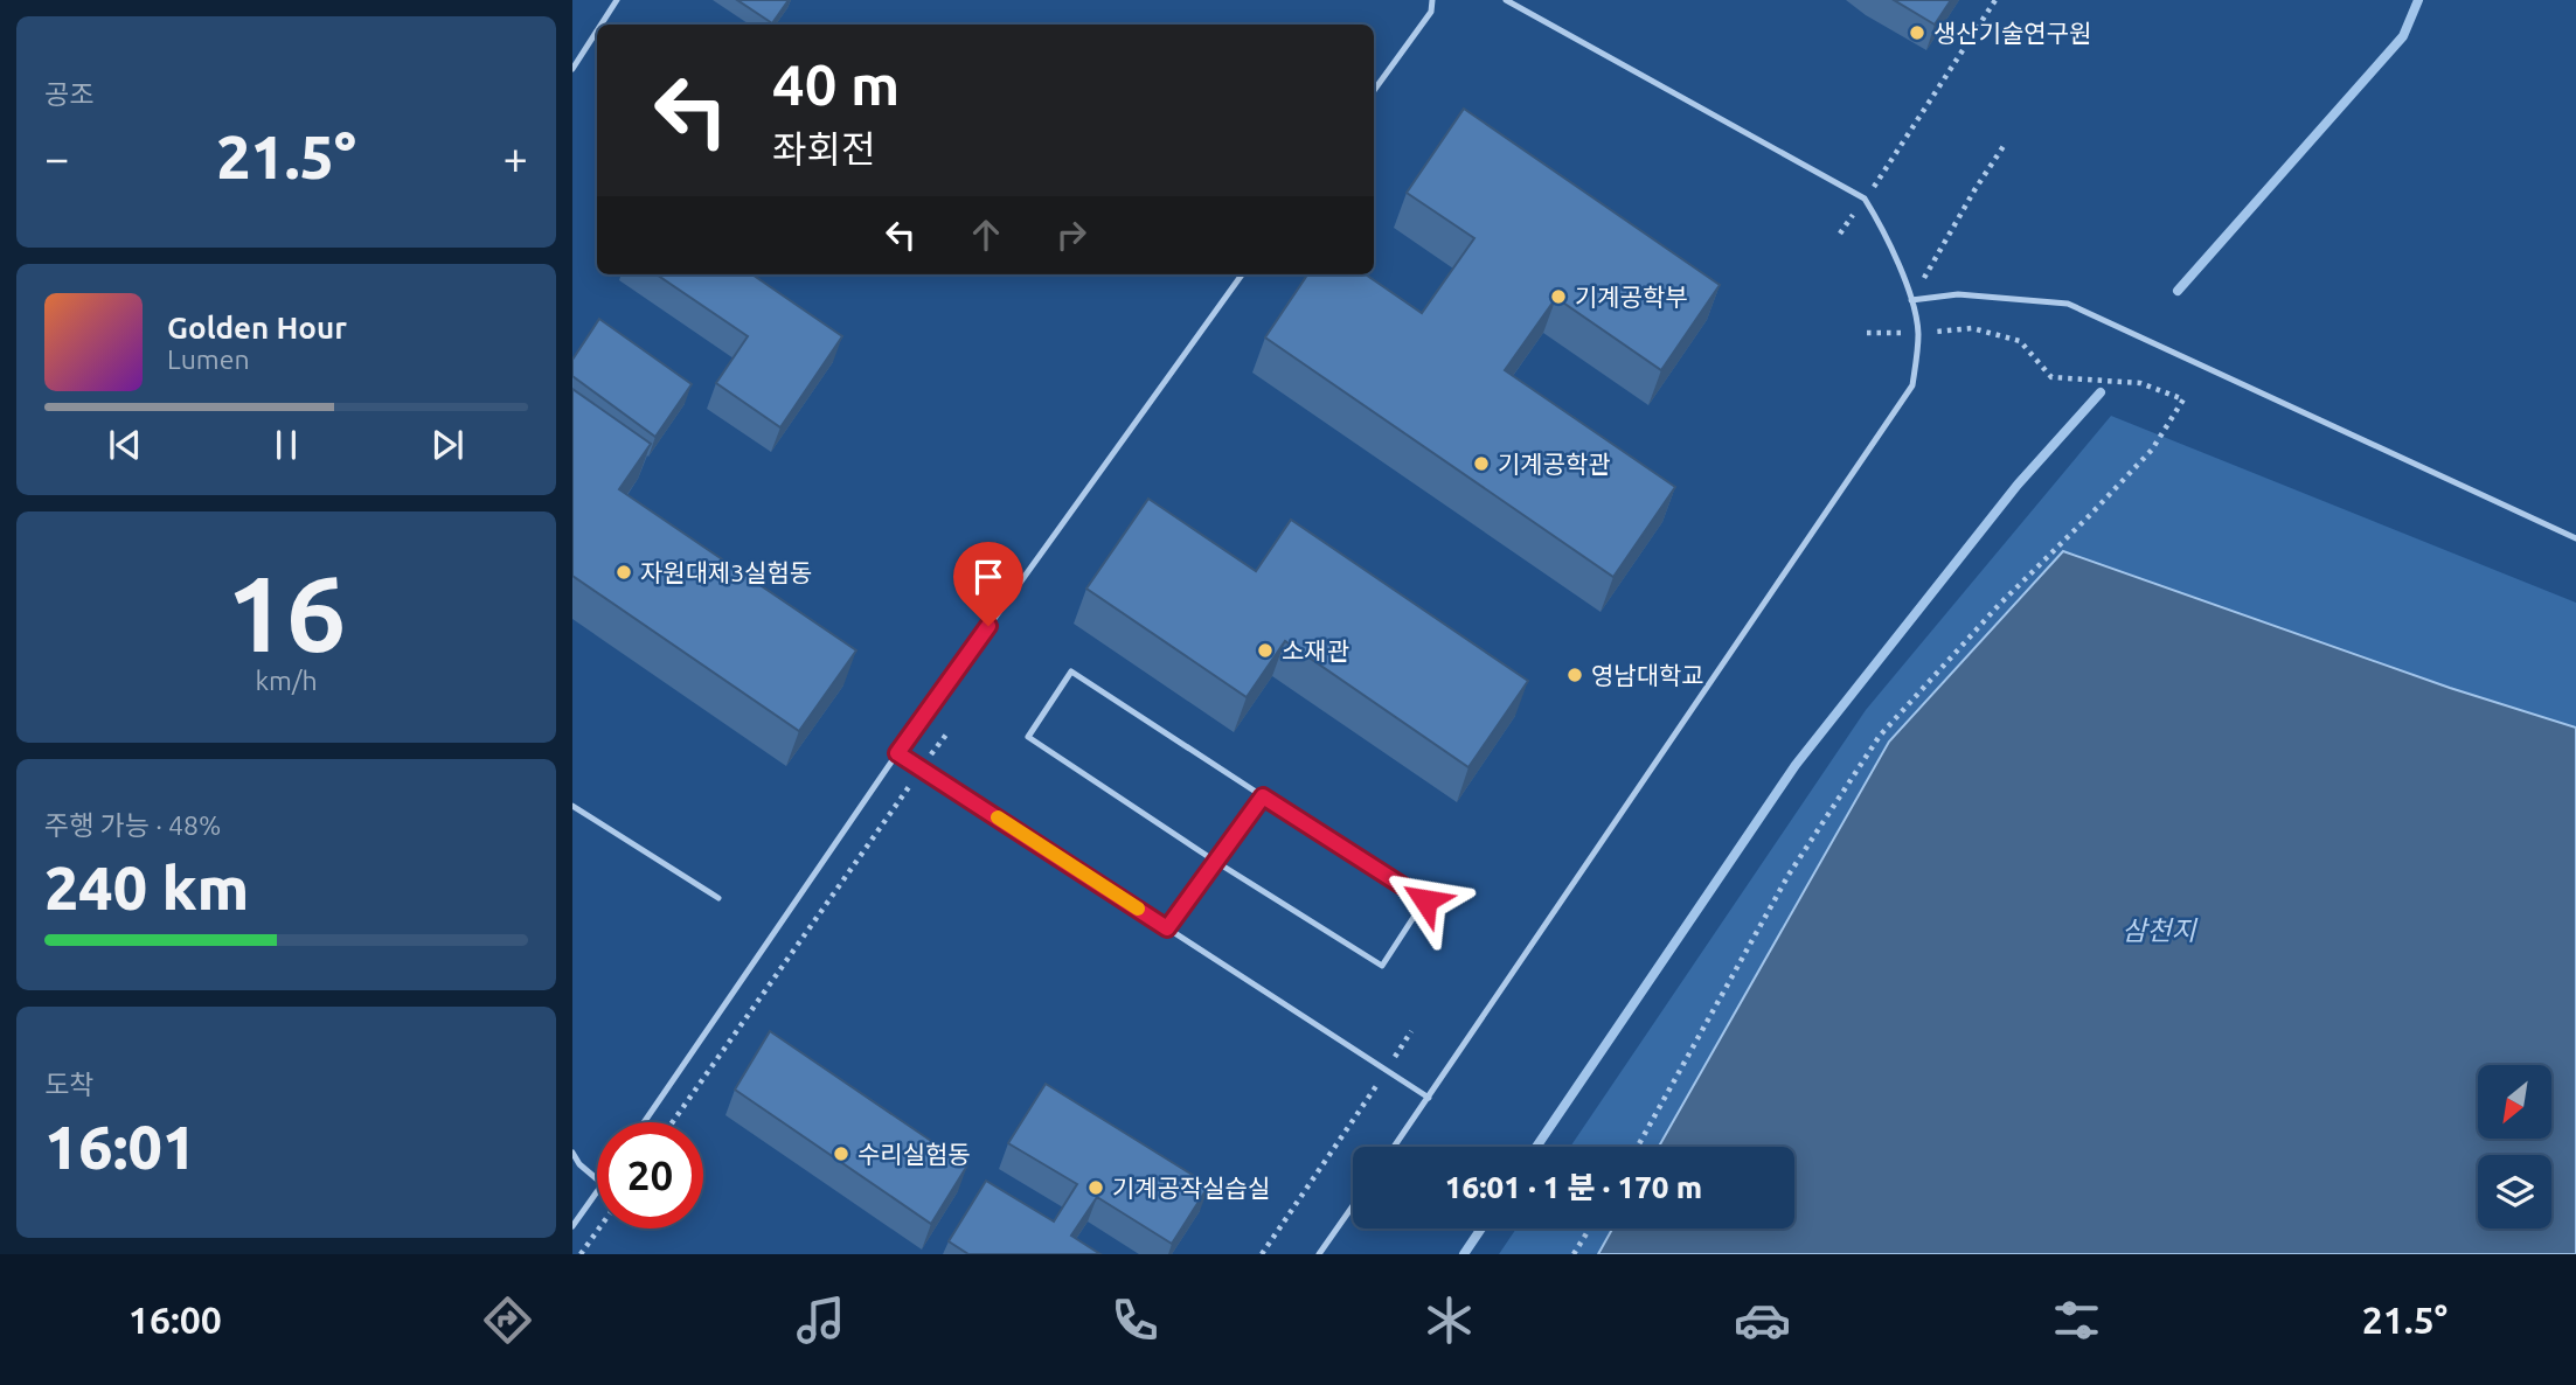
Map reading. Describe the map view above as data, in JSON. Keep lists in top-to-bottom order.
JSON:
{
  "water": ["삼천지"],
  "places": [
    "생산기술연구원",
    "기계공학부",
    "기계공학관",
    "자원대제3실험동",
    "소재관",
    "영남대학교",
    "수리실험동",
    "기계공작실습실"
  ],
  "north": "bottom left",
  "page": {
    "tile": [
      "공조",
      ["16", "km/h"],
      ["주행 가능 · 48%", "240 km"],
      ["도착", "16:01"]
    ],
    "turn": ["40 m", "좌회전"],
    "heat": ["−", "21.5°", "+"],
    "song": ["Golden Hour", "Lumen"],
    "limit": "20",
    "trip": "16:01 · 1 분 · 170 m",
    "tabs": ["16:00", "21.5°"]
  }
}
